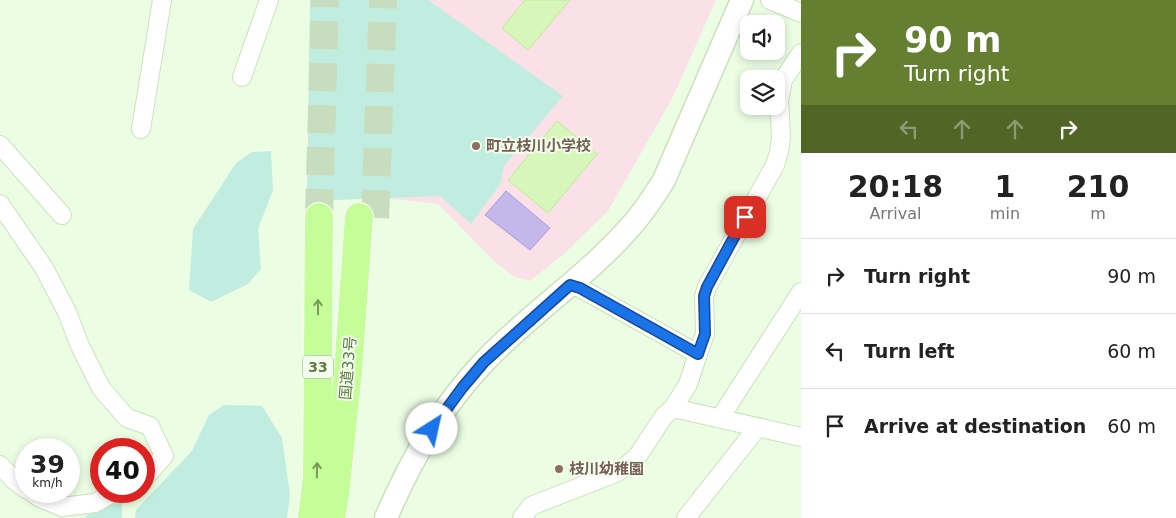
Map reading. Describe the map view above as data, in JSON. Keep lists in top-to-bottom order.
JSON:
{
  "streets": {
    "highway": ["33"]
  },
  "places": ["町立枝川小学校", "枝川幼稚園"],
  "page": {
    "turn": ["90 m", "Turn right"],
    "eta": [
      "20:18",
      "Arrival",
      "1",
      "min",
      "210",
      "m"
    ],
    "list": [
      {
        "name": "Turn right",
        "value": "90 m"
      },
      {
        "name": "Turn left",
        "value": "60 m"
      },
      {
        "name": "Arrive at destination",
        "value": "60 m"
      }
    ],
    "speed": "39 km/h",
    "limit": "40"
  }
}
